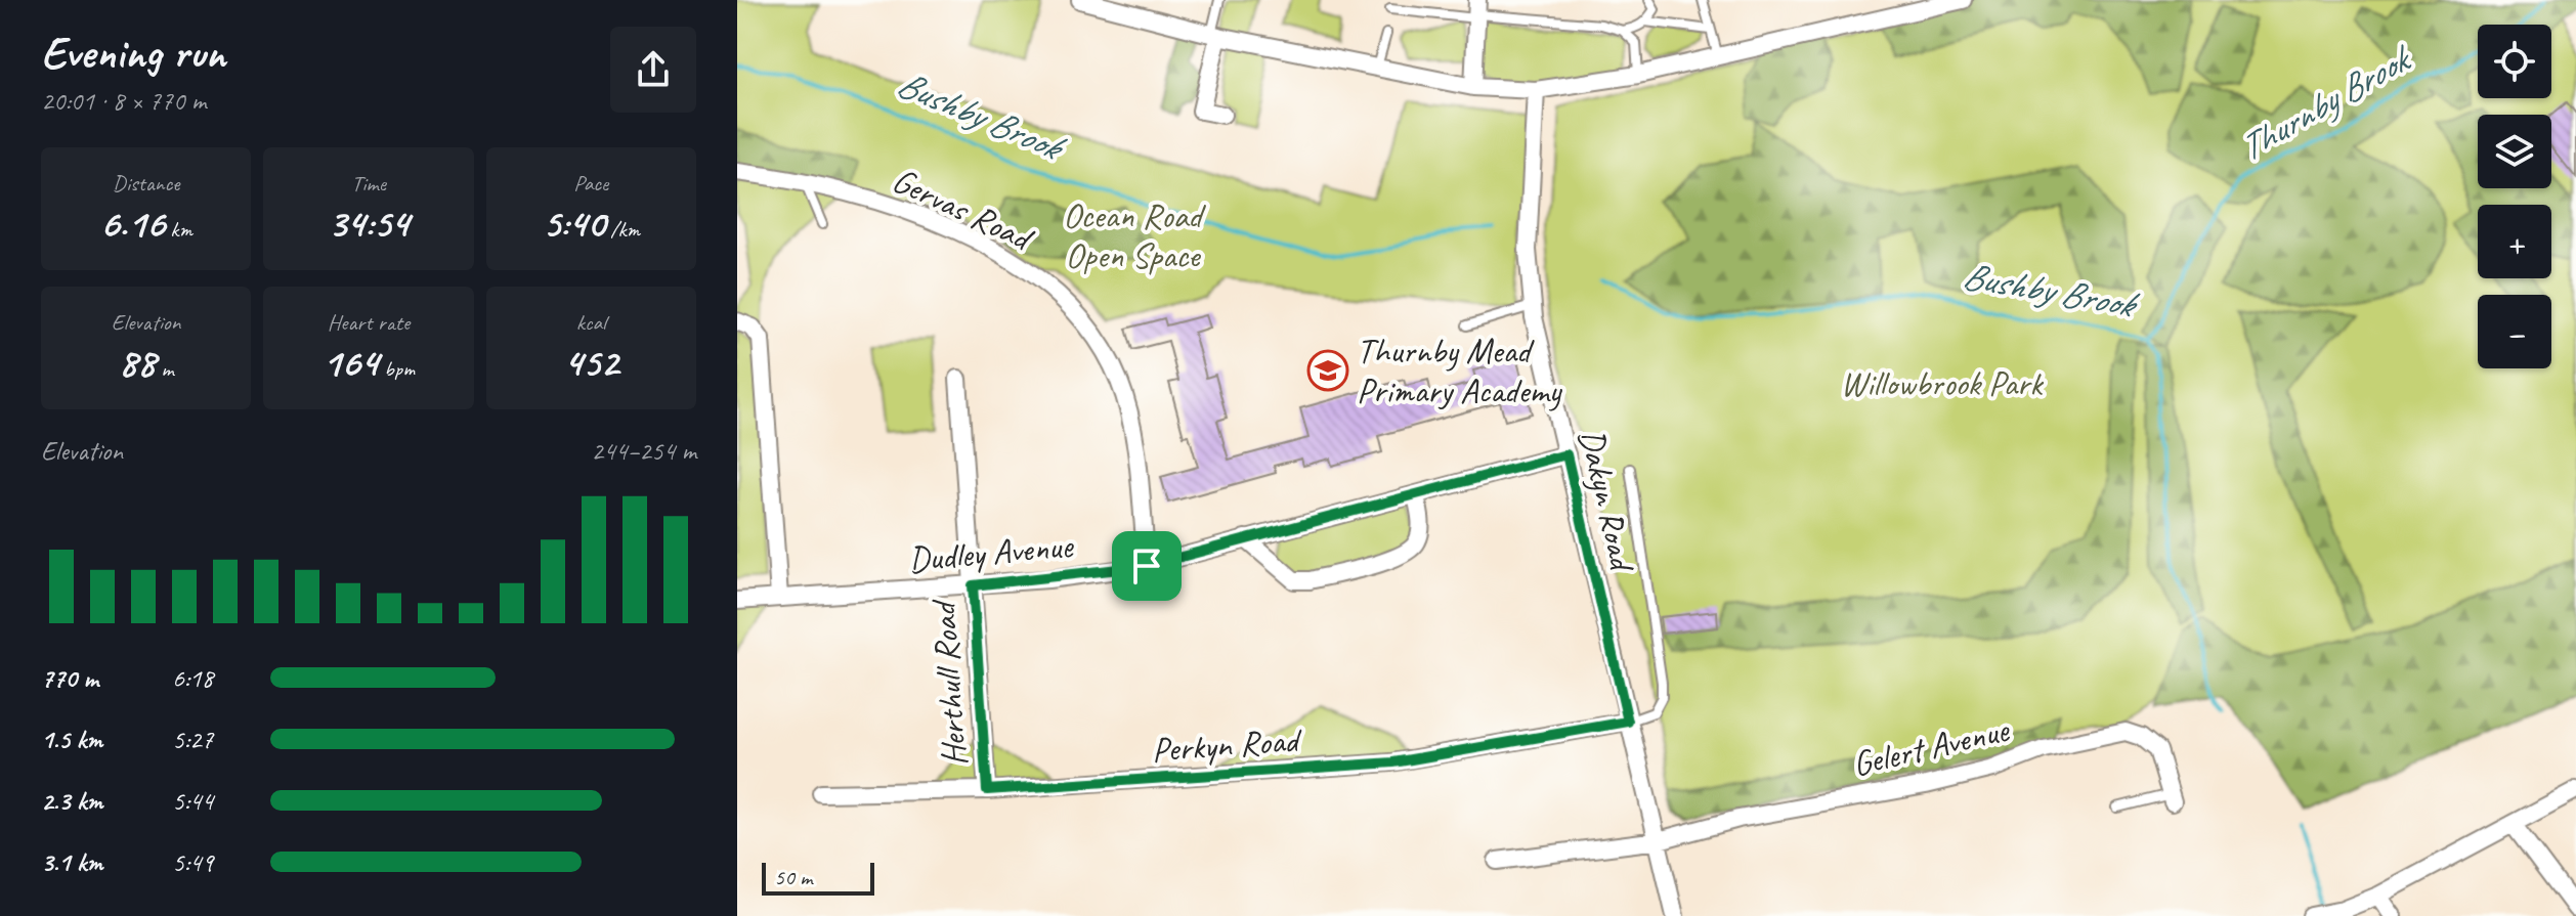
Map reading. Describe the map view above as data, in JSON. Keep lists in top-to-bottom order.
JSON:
{
  "streets": {
    "street": [
      "Gervas Road",
      "Dakyn Road",
      "Dudley Avenue",
      "Herthull Road",
      "Perkyn Road",
      "Gelert Avenue"
    ]
  },
  "crossings": [
    ["Gervas Road", "Dudley Avenue"],
    ["Dakyn Road", "Dudley Avenue"],
    ["Dakyn Road", "Perkyn Road"],
    ["Dakyn Road", "Gelert Avenue"],
    ["Dudley Avenue", "Herthull Road"],
    ["Herthull Road", "Perkyn Road"]
  ],
  "water": ["Thurnby Brook", "Bushby Brook"],
  "parks": ["Ocean Road Open Space", "Willowbrook Park"],
  "places": {
    "school or university": ["Thurnby Mead Primary Academy"]
  },
  "scale_bar": "50 m",
  "page": {
    "heading": ["Evening run", "20:01 · 8 × 770 m"],
    "map_buttons": ["+", "−"],
    "stats": [
      ["Distance", "6.16 km"],
      ["Time", "34:54"],
      ["Pace", "5:40 /km"],
      ["Elevation", "88 m"],
      ["Heart rate", "164 bpm"],
      ["kcal", "452"]
    ],
    "chart": ["Elevation", "244–254 m"],
    "list": [
      {
        "name": "770 m",
        "note": "6:18"
      },
      {
        "name": "1.5 km",
        "note": "5:27"
      },
      {
        "name": "2.3 km",
        "note": "5:44"
      },
      {
        "name": "3.1 km",
        "note": "5:49"
      }
    ],
    "scale": "50 m"
  }
}
